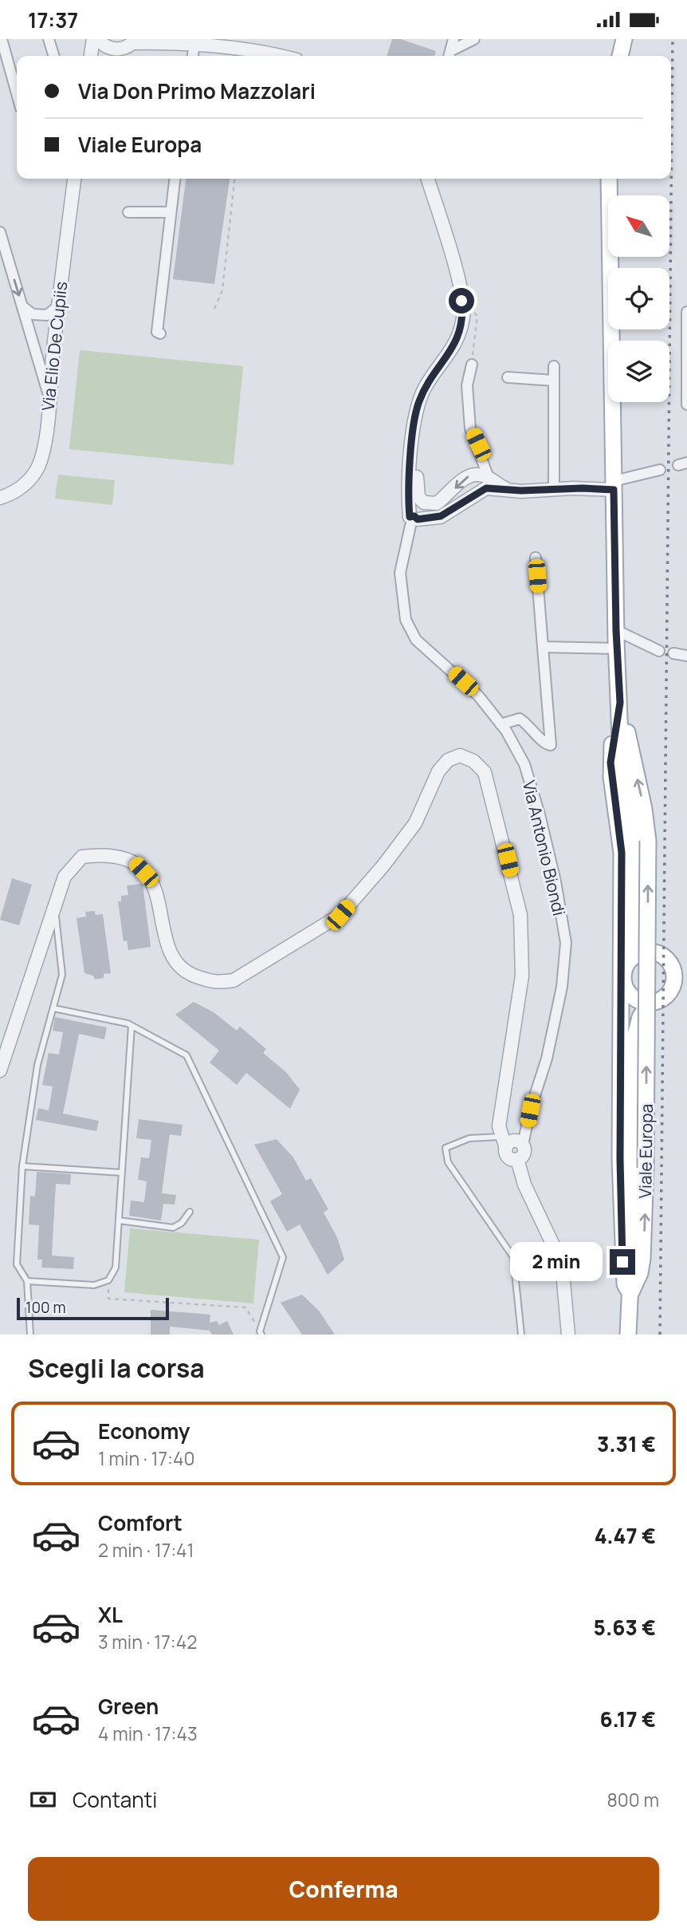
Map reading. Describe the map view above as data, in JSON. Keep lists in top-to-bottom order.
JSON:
{
  "streets": {
    "main road": ["Viale Europa"],
    "street": ["Via Elio De Cupiis", "Via Antonio Biondi"]
  },
  "scale_bar": "100 m",
  "north": "top left",
  "page": {
    "status": "17:37",
    "banner": ["Via Don Primo Mazzolari", "Viale Europa"],
    "bubble": "2 min",
    "scale": "100 m",
    "heading": "Scegli la corsa",
    "list": [
      {
        "name": "Economy",
        "note": "1 min · 17:40",
        "value": "3.31 €"
      },
      {
        "name": "Comfort",
        "note": "2 min · 17:41",
        "value": "4.47 €"
      },
      {
        "name": "XL",
        "note": "3 min · 17:42",
        "value": "5.63 €"
      },
      {
        "name": "Green",
        "note": "4 min · 17:43",
        "value": "6.17 €"
      }
    ],
    "pay": ["Contanti", "800 m"],
    "buttons": "Conferma"
  }
}
